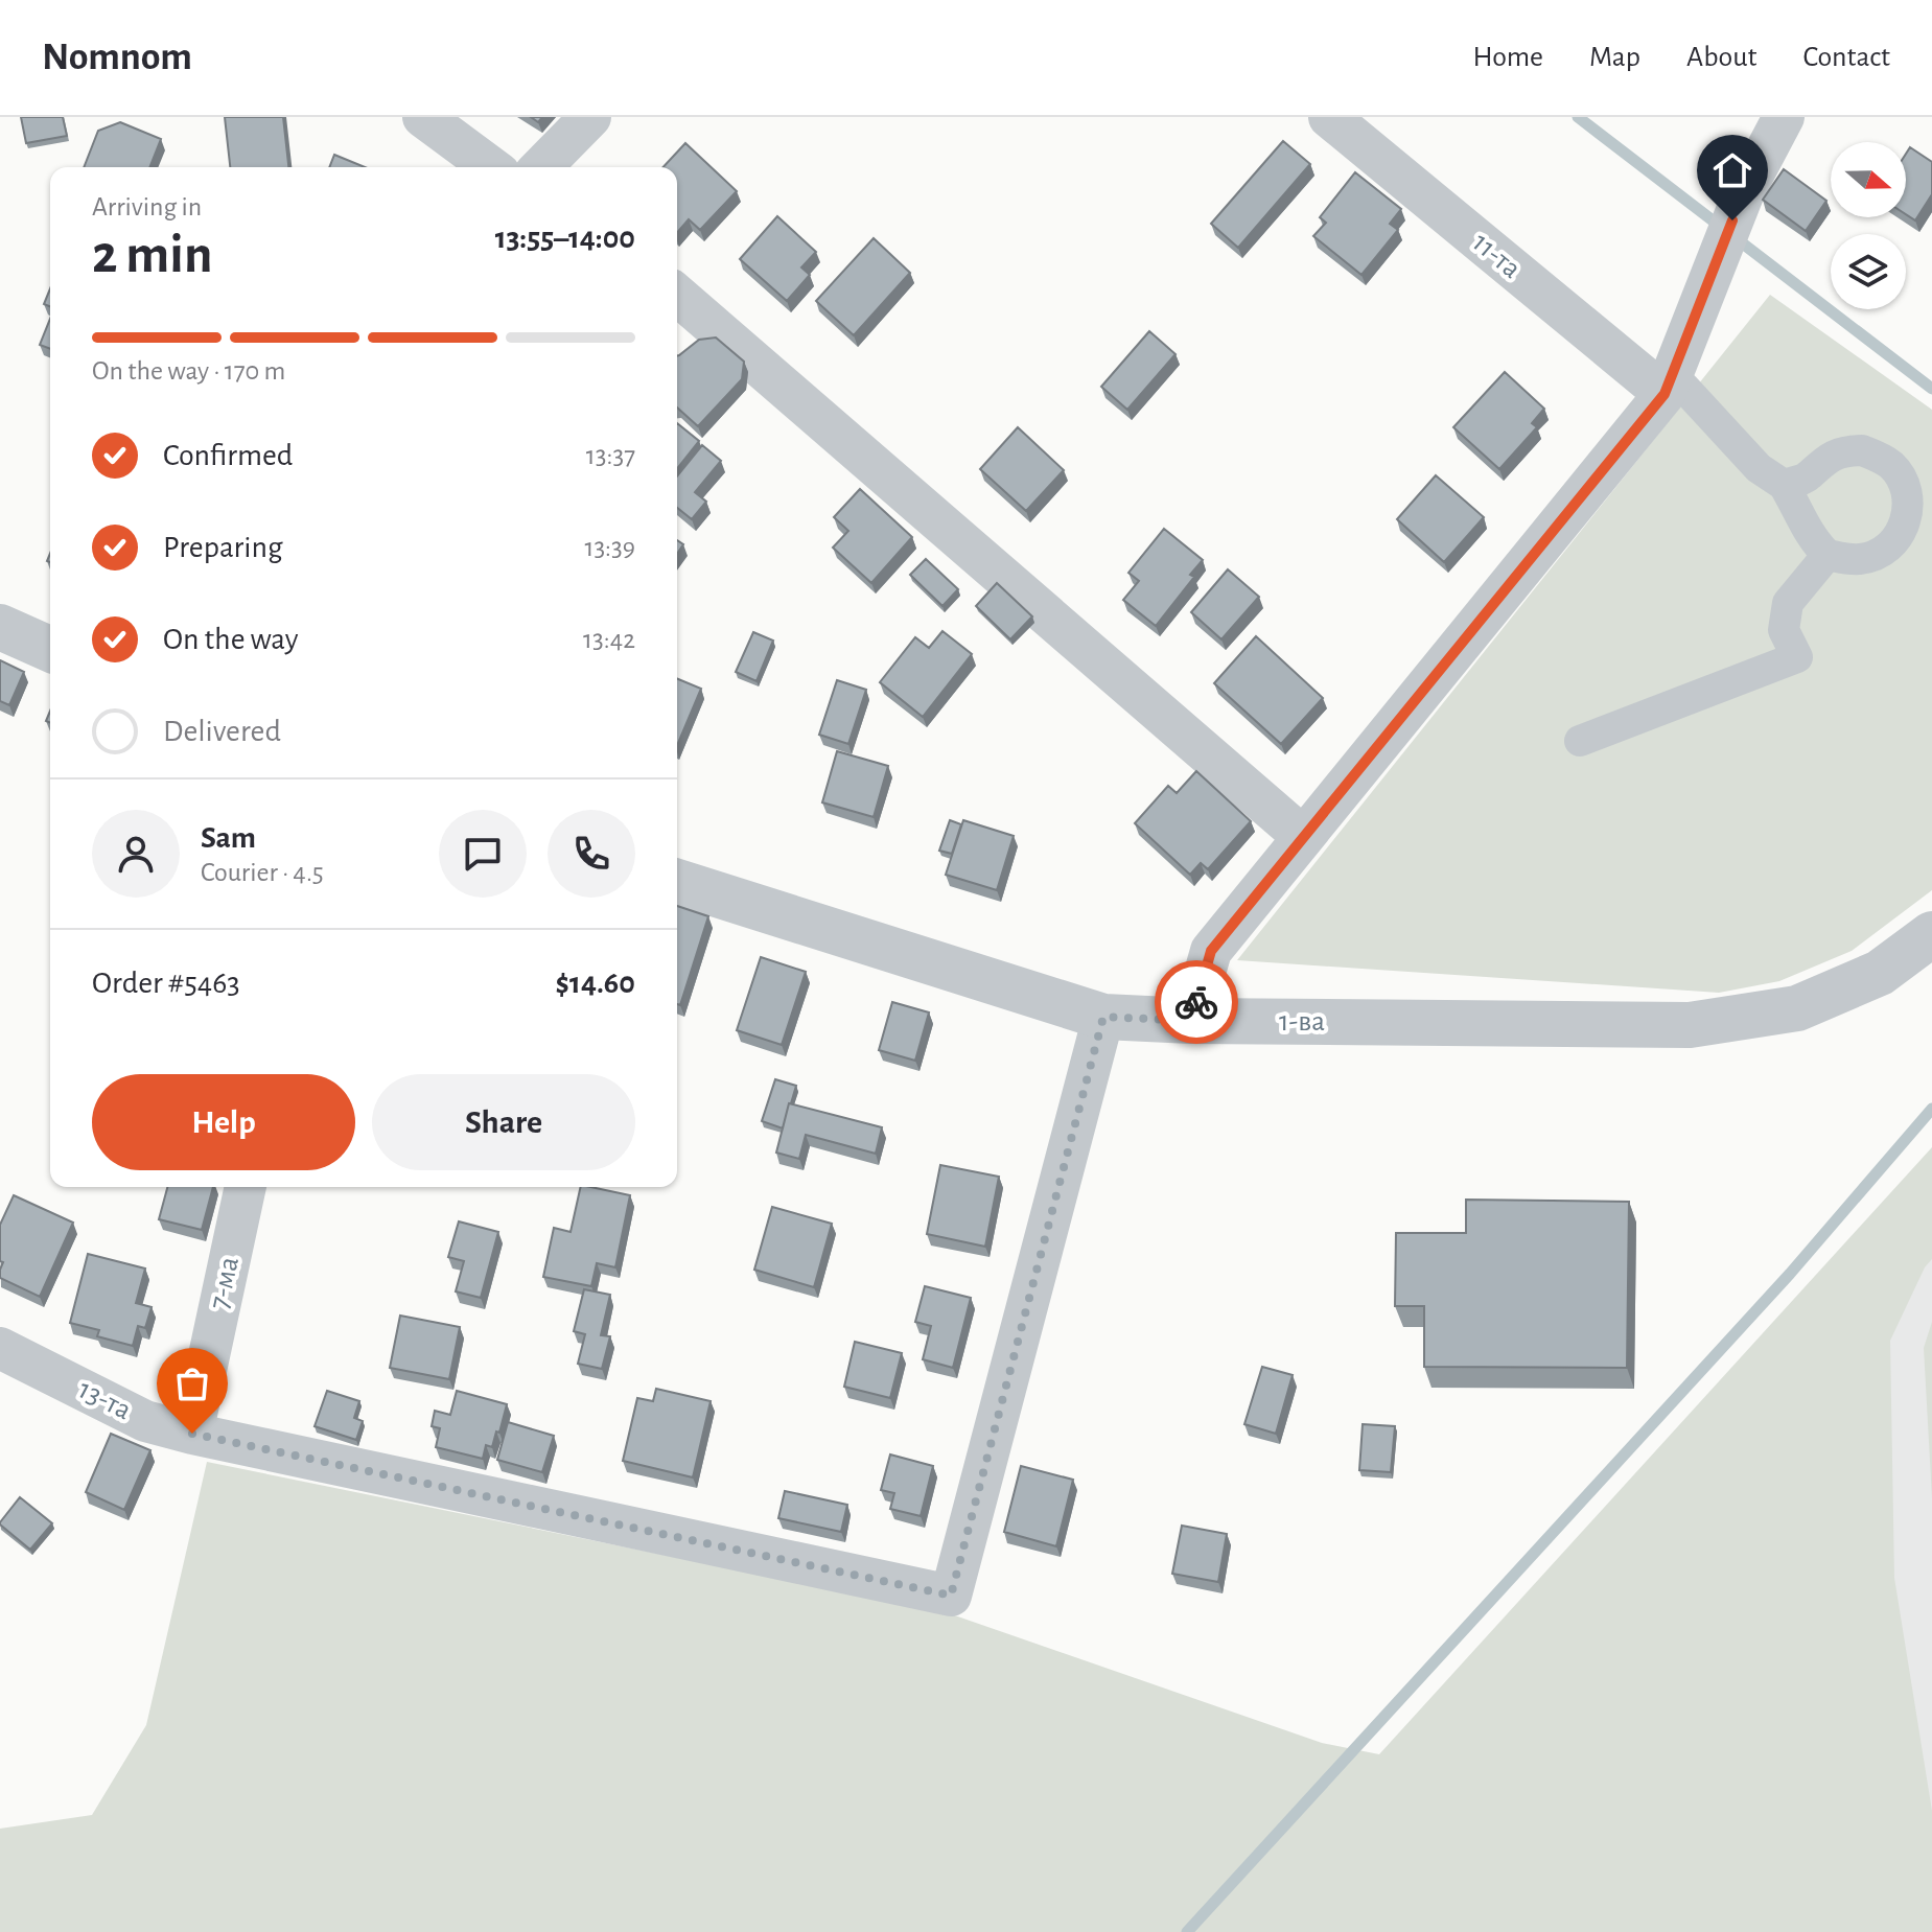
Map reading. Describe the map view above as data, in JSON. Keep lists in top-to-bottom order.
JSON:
{
  "streets": {
    "street": [
      "11-та",
      "1-ва",
      "7-ма",
      "13-та"
    ]
  },
  "crossings": [
    ["1-ва", "13-та"],
    ["7-ма", "13-та"]
  ],
  "north": "right",
  "page": {
    "header": "Nomnom",
    "nav": [
      "Home",
      "Map",
      "About",
      "Contact"
    ],
    "heading": ["2 min", "Arriving in", "13:55–14:00"],
    "panel": [
      "Sam",
      "Courier · 4.5",
      "Order #5463",
      "$14.60"
    ],
    "bar": "On the way · 170 m",
    "list": [
      ["Confirmed", "13:37"],
      ["Preparing", "13:39"],
      ["On the way", "13:42"],
      "Delivered"
    ],
    "buttons": ["Help", "Share"]
  }
}
